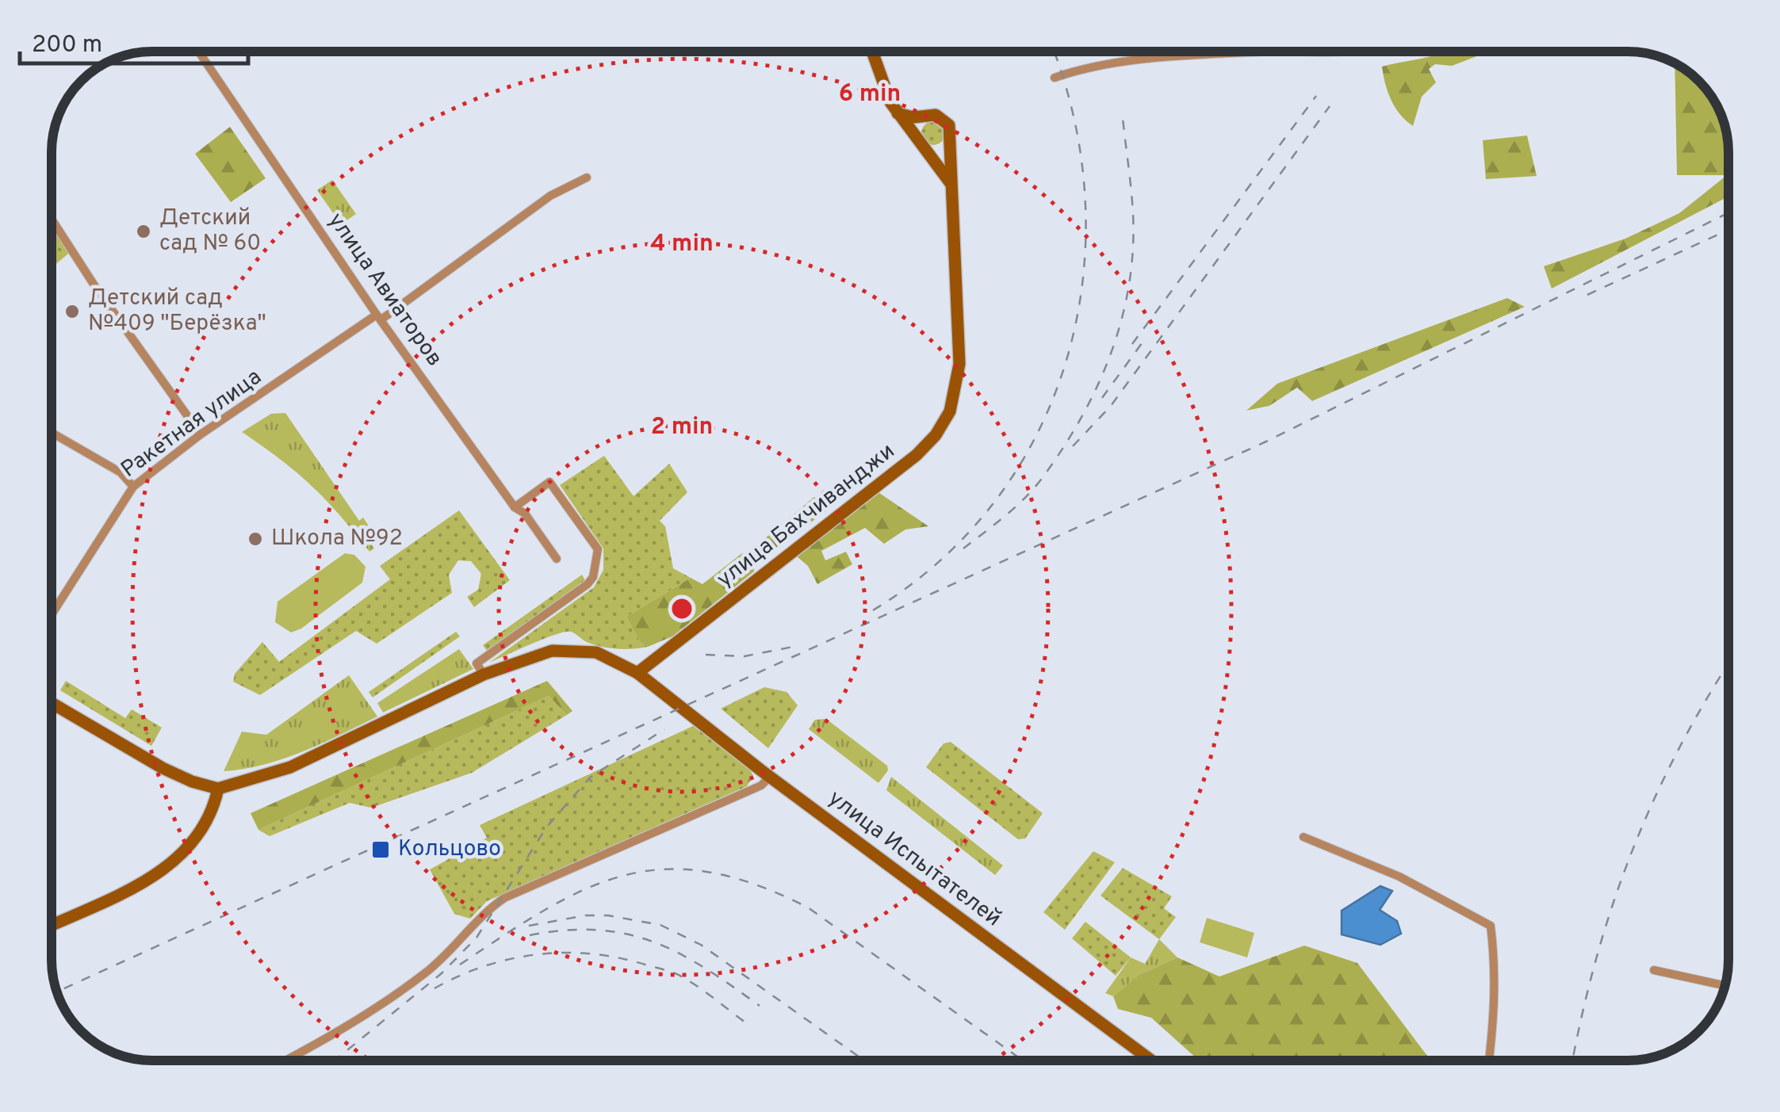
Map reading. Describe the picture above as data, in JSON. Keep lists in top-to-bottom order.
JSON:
{
  "streets": {
    "main road": ["улица Бахчиванджи", "улица Испытателей"],
    "street": ["улица Авиаторов", "Ракетная улица"]
  },
  "crossings": [
    ["улица Авиаторов", "Ракетная улица"],
    ["улица Бахчиванджи", "улица Испытателей"]
  ],
  "places": {
    "other": ["Детский сад № 60", "Детский сад №409 \"Берёзка\"", "Школа №92"],
    "transit": ["Кольцово"]
  },
  "scale_bar": "200 m",
  "rings": ["6 min", "4 min", "2 min"]
}
